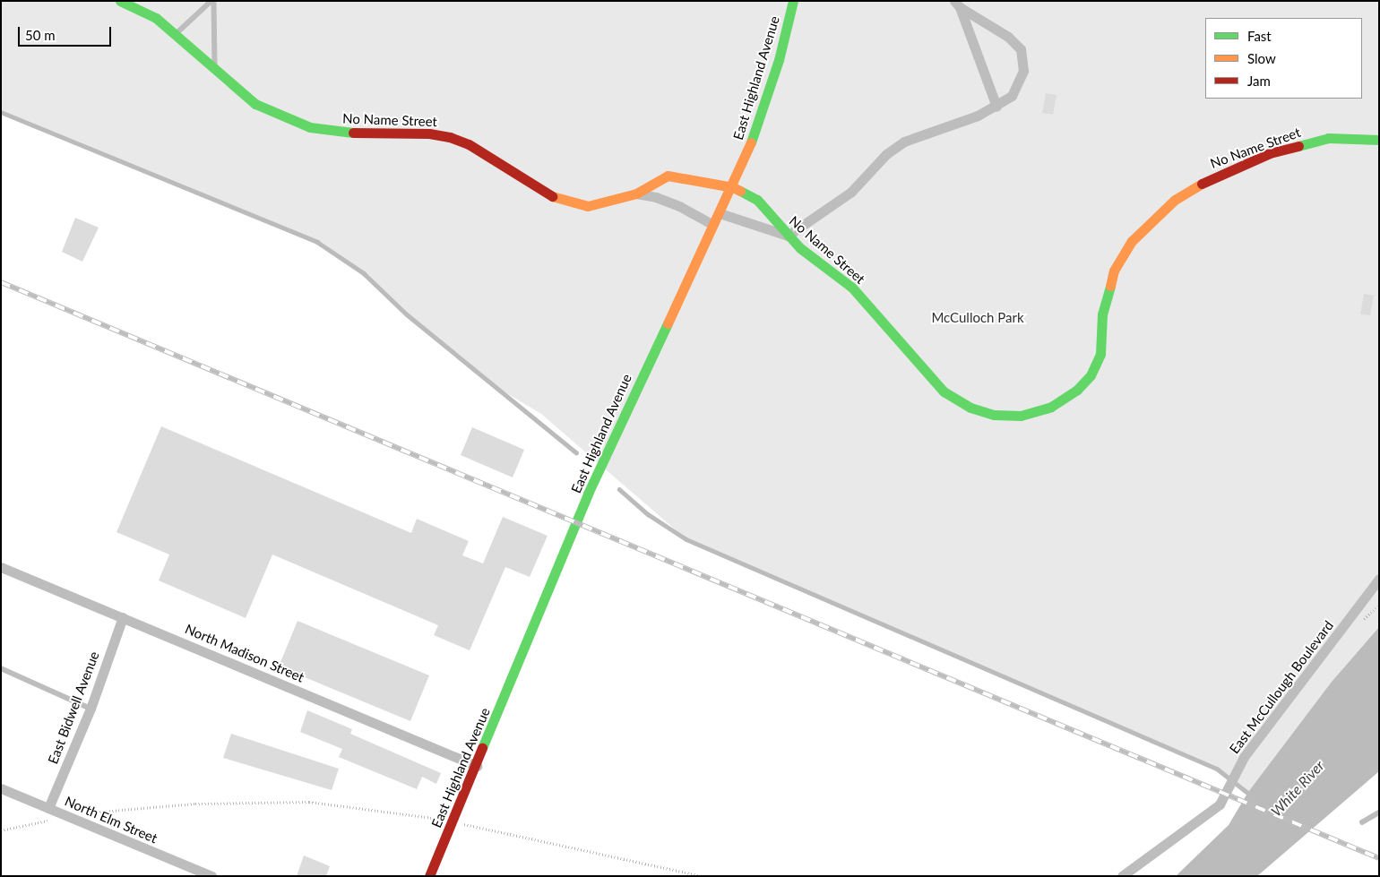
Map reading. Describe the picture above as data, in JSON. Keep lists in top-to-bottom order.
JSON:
{
  "streets": {
    "street": [
      "East Highland Avenue",
      "No Name Street",
      "North Madison Street",
      "East McCullough Boulevard",
      "East Bidwell Avenue",
      "North Elm Street"
    ]
  },
  "crossings": [
    ["East Highland Avenue", "No Name Street"],
    ["East Highland Avenue", "North Madison Street"],
    ["North Madison Street", "East Bidwell Avenue"],
    ["East Bidwell Avenue", "North Elm Street"]
  ],
  "water": ["White River"],
  "parks": ["McCulloch Park"],
  "legend": ["Fast", "Slow", "Jam"],
  "scale_bar": "50 m"
}
